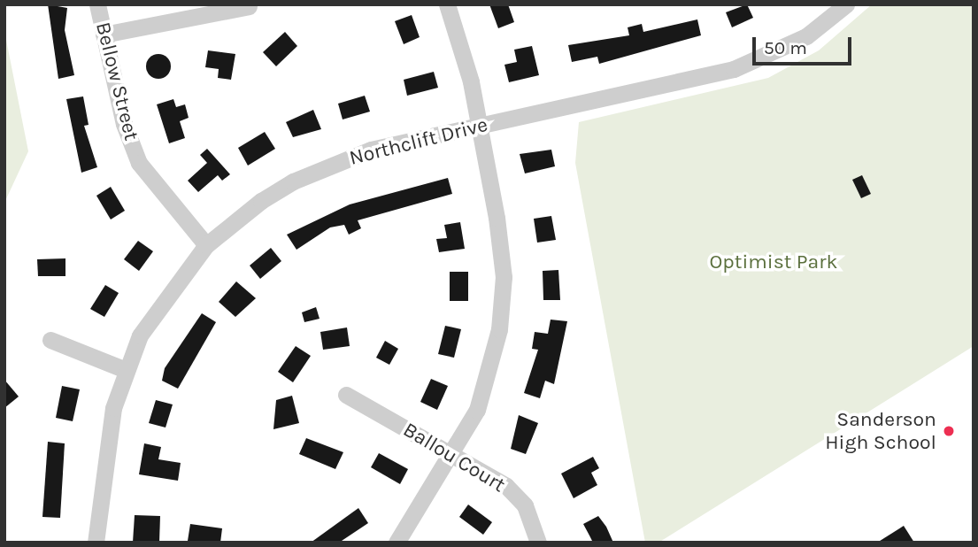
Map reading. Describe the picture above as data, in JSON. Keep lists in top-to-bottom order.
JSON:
{
  "streets": {
    "street": ["Bellow Street", "Northclift Drive", "Ballou Court"]
  },
  "crossings": [
    ["Bellow Street", "Northclift Drive"]
  ],
  "parks": ["Optimist Park"],
  "places": ["Sanderson High School"],
  "scale_bar": "50 m"
}
